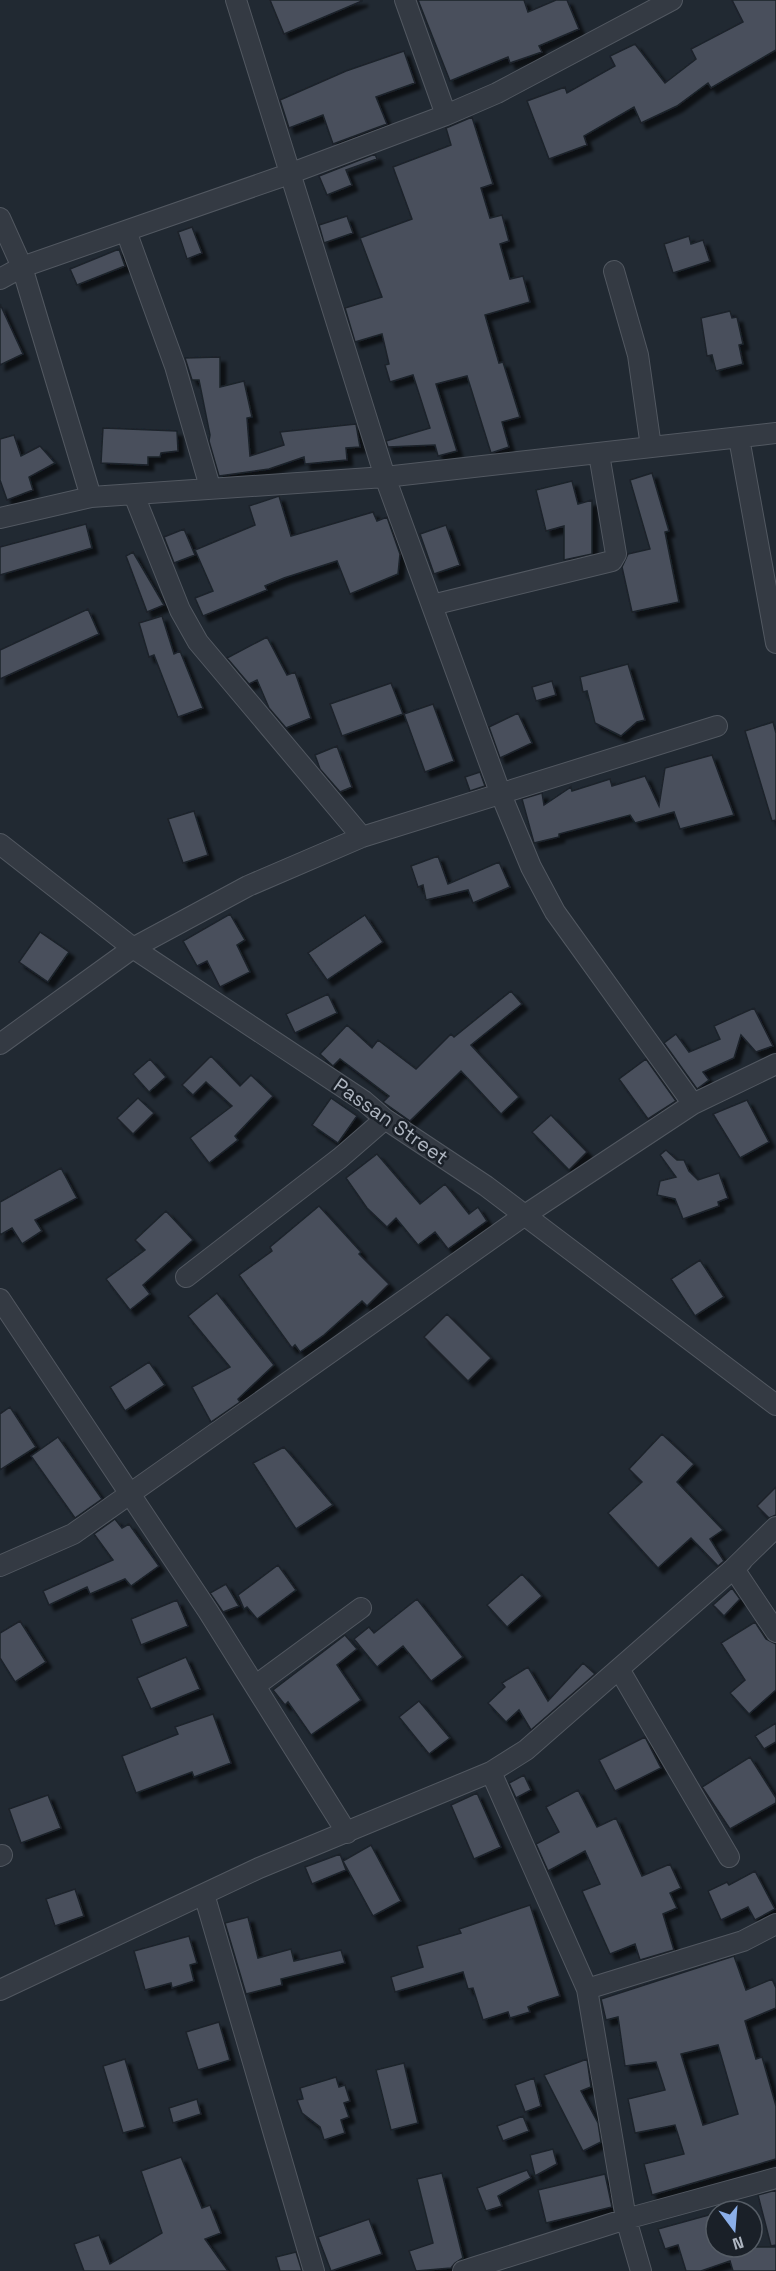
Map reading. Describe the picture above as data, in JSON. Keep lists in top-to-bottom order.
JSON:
{
  "streets": {
    "street": ["Passan Street"]
  },
  "north": "bottom"
}
